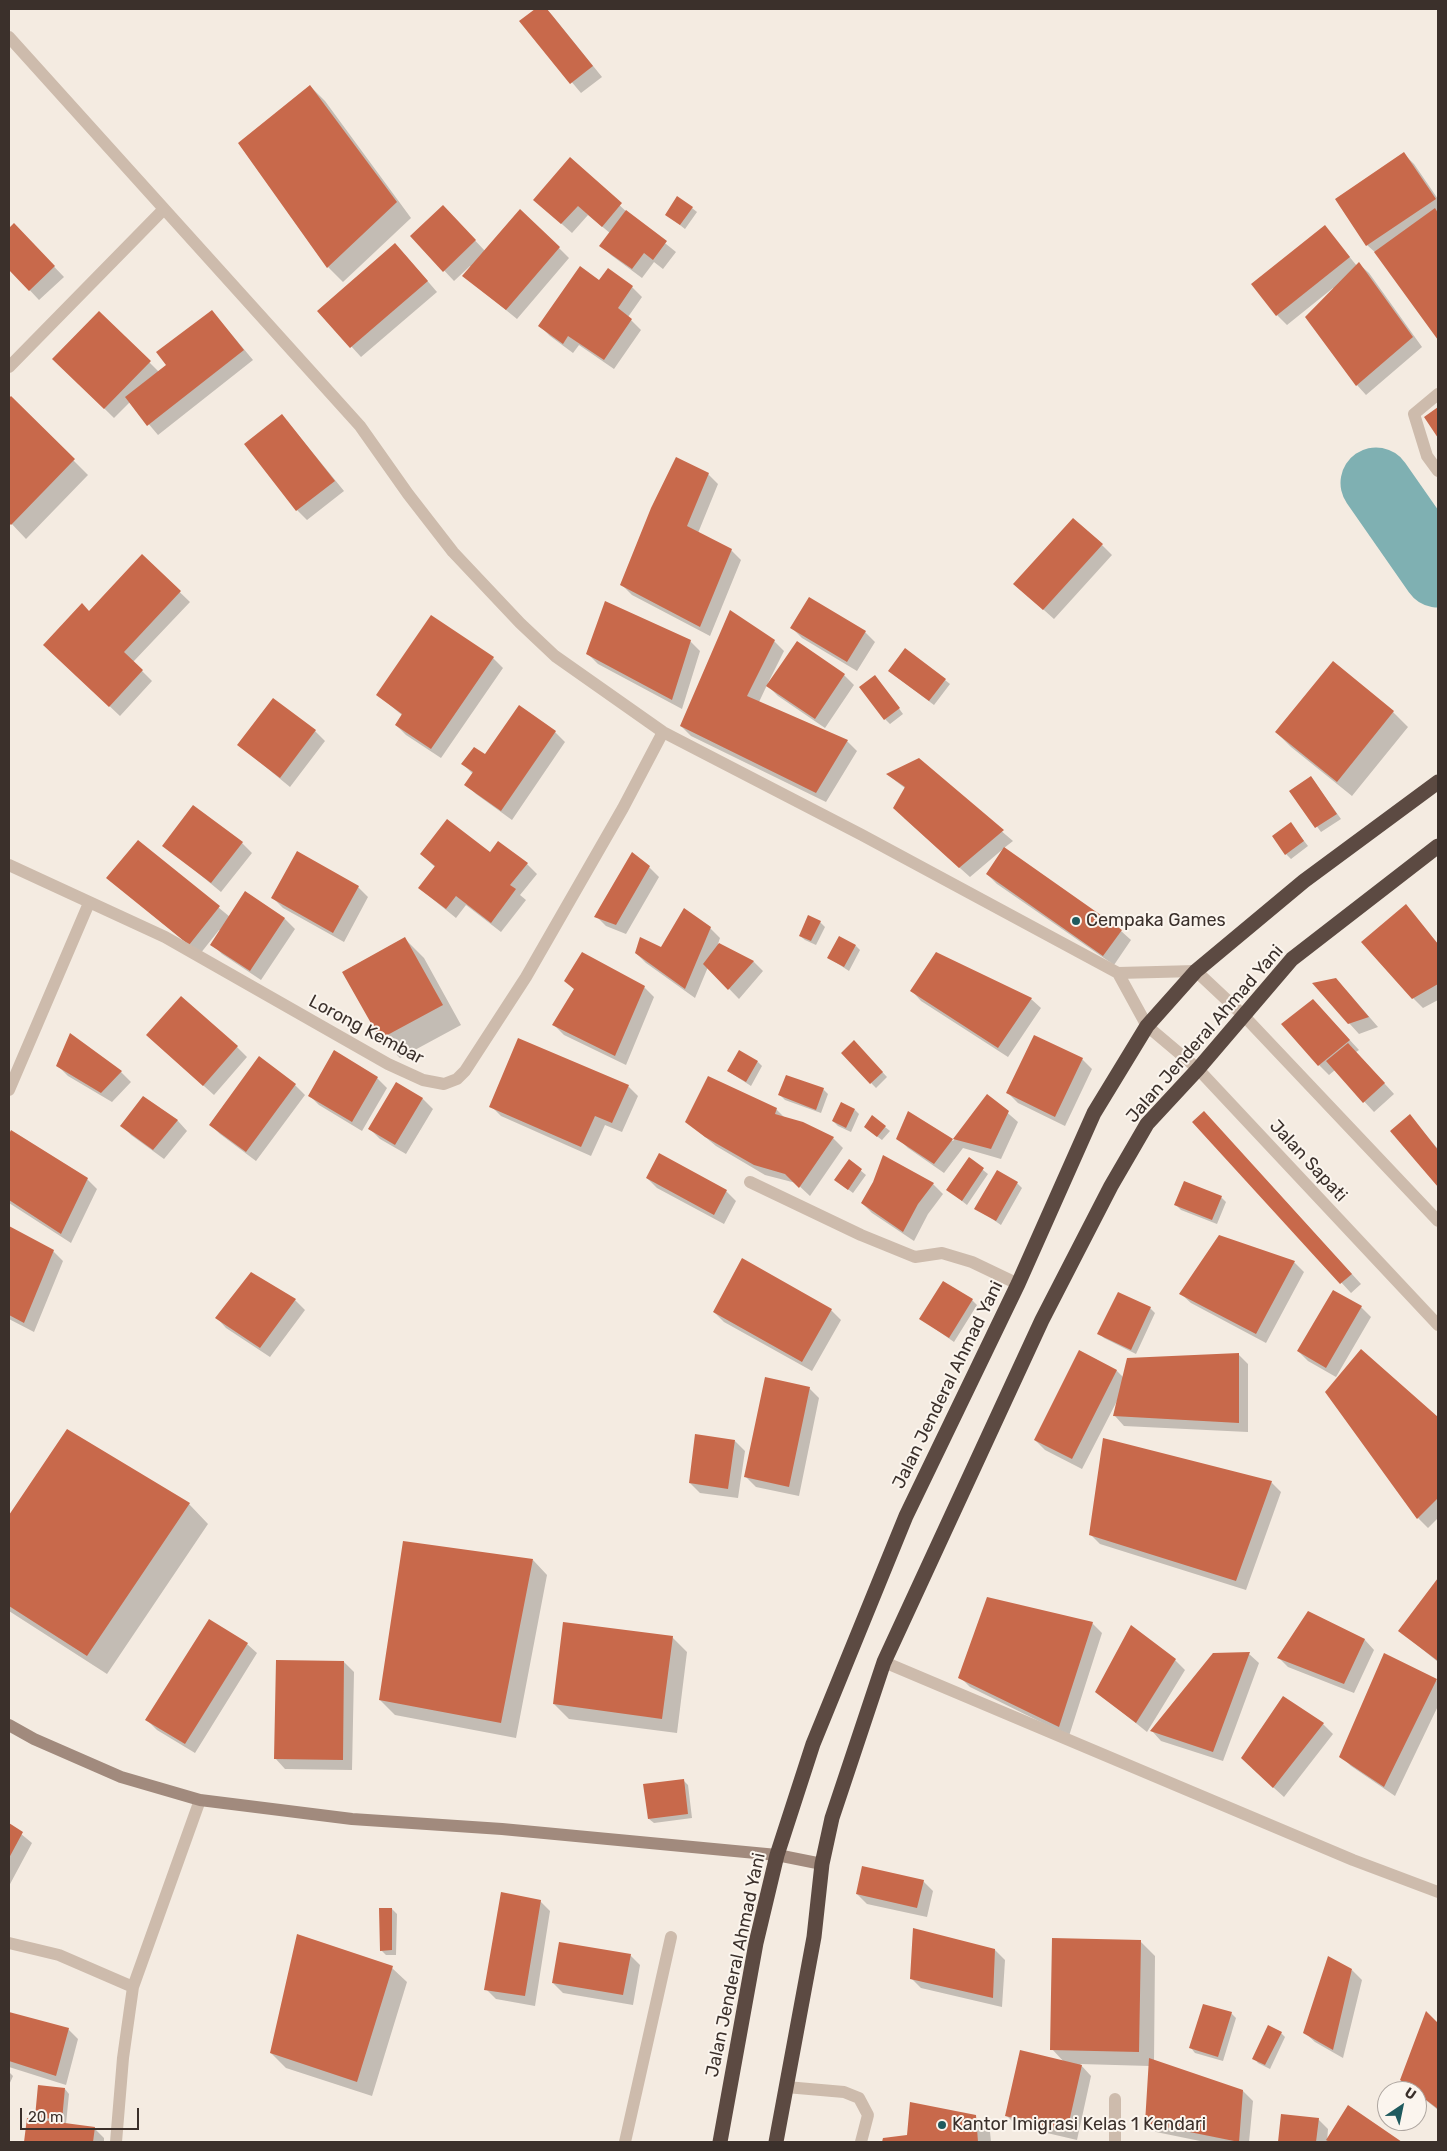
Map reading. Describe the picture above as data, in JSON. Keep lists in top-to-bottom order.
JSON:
{
  "streets": {
    "highway": ["Jalan Jenderal Ahmad Yani"],
    "street": ["Lorong Kembar", "Jalan Sapati"]
  },
  "crossings": [
    ["Jalan Jenderal Ahmad Yani", "Jalan Sapati"]
  ],
  "places": ["Cempaka Games", "Kantor Imigrasi Kelas 1 Kendari"],
  "scale_bar": "20 m",
  "north": "top right"
}
